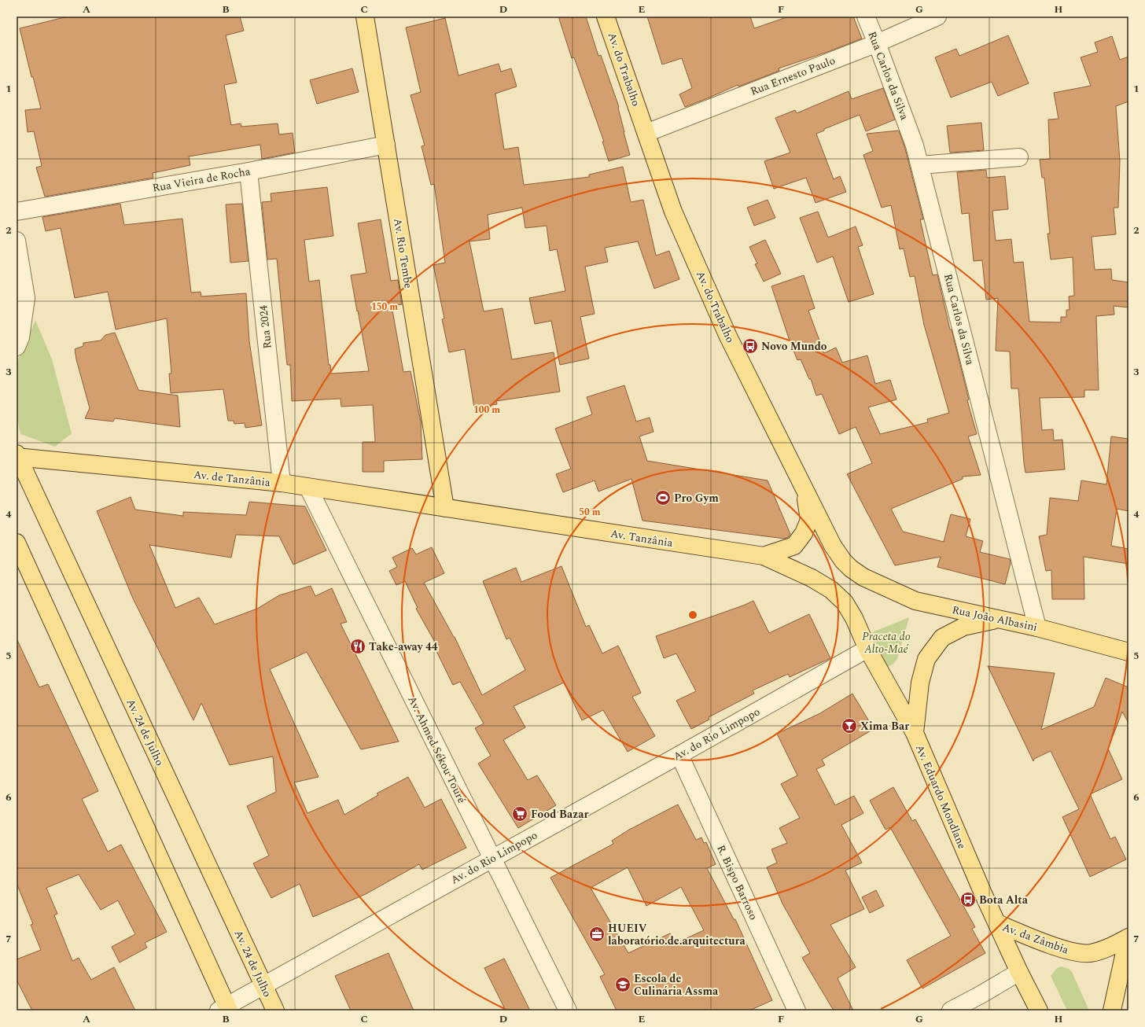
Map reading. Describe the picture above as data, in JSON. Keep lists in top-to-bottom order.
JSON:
{
  "streets": {
    "main road": [
      "Av. do Trabalho",
      "Av. Rio Tembe",
      "Av. de Tanzânia",
      "Av. Tanzânia",
      "Rua João Albasini",
      "Av. 24 de Julho",
      "Av. Eduardo Mondlane",
      "Av. da Zâmbia"
    ],
    "street": [
      "Rua Ernesto Paulo",
      "Rua Carlos da Silva",
      "Rua Vieira de Rocha",
      "Rua 2024",
      "Av. do Rio Limpopo",
      "Av. Ahmed Sékou Touré",
      "R. Bispo Barroso"
    ]
  },
  "crossings": [
    ["Av. do Trabalho", "Rua Ernesto Paulo"],
    ["Av. do Trabalho", "Rua João Albasini"],
    ["Rua Ernesto Paulo", "Rua Carlos da Silva"],
    ["Rua Carlos da Silva", "Rua João Albasini"],
    ["Rua Vieira de Rocha", "Av. Rio Tembe"],
    ["Rua Vieira de Rocha", "Rua 2024"],
    ["Av. Rio Tembe", "Av. de Tanzânia"],
    ["Av. Rio Tembe", "Av. Tanzânia"],
    ["Rua 2024", "Av. de Tanzânia"],
    ["Av. de Tanzânia", "Av. Tanzânia"],
    ["Av. de Tanzânia", "Av. 24 de Julho"],
    ["Av. de Tanzânia", "Av. Ahmed Sékou Touré"],
    ["Av. Tanzânia", "Av. Eduardo Mondlane"],
    ["Av. 24 de Julho", "Av. do Rio Limpopo"],
    ["Av. do Rio Limpopo", "Av. Ahmed Sékou Touré"],
    ["Av. do Rio Limpopo", "Av. Eduardo Mondlane"],
    ["Av. do Rio Limpopo", "R. Bispo Barroso"],
    ["Av. Eduardo Mondlane", "Av. da Zâmbia"]
  ],
  "parks": ["Praceta do Alto-Maé"],
  "places": {
    "bus stop": ["Novo Mundo", "Bota Alta"],
    "sports": ["Pro Gym"],
    "restaurant": ["Take-away 44"],
    "bar": ["Xima Bar"],
    "supermarket": ["Food Bazar"],
    "office": ["HUEIV laboratório.de.arquitectura"],
    "school or university": ["Escola de Culinária Assma"]
  },
  "grid": {
    "columns": [
      "A",
      "B",
      "C",
      "D",
      "E",
      "F",
      "G",
      "H"
    ],
    "rows": [
      "1",
      "2",
      "3",
      "4",
      "5",
      "6",
      "7"
    ]
  },
  "rings": ["150 m", "100 m", "50 m"]
}
